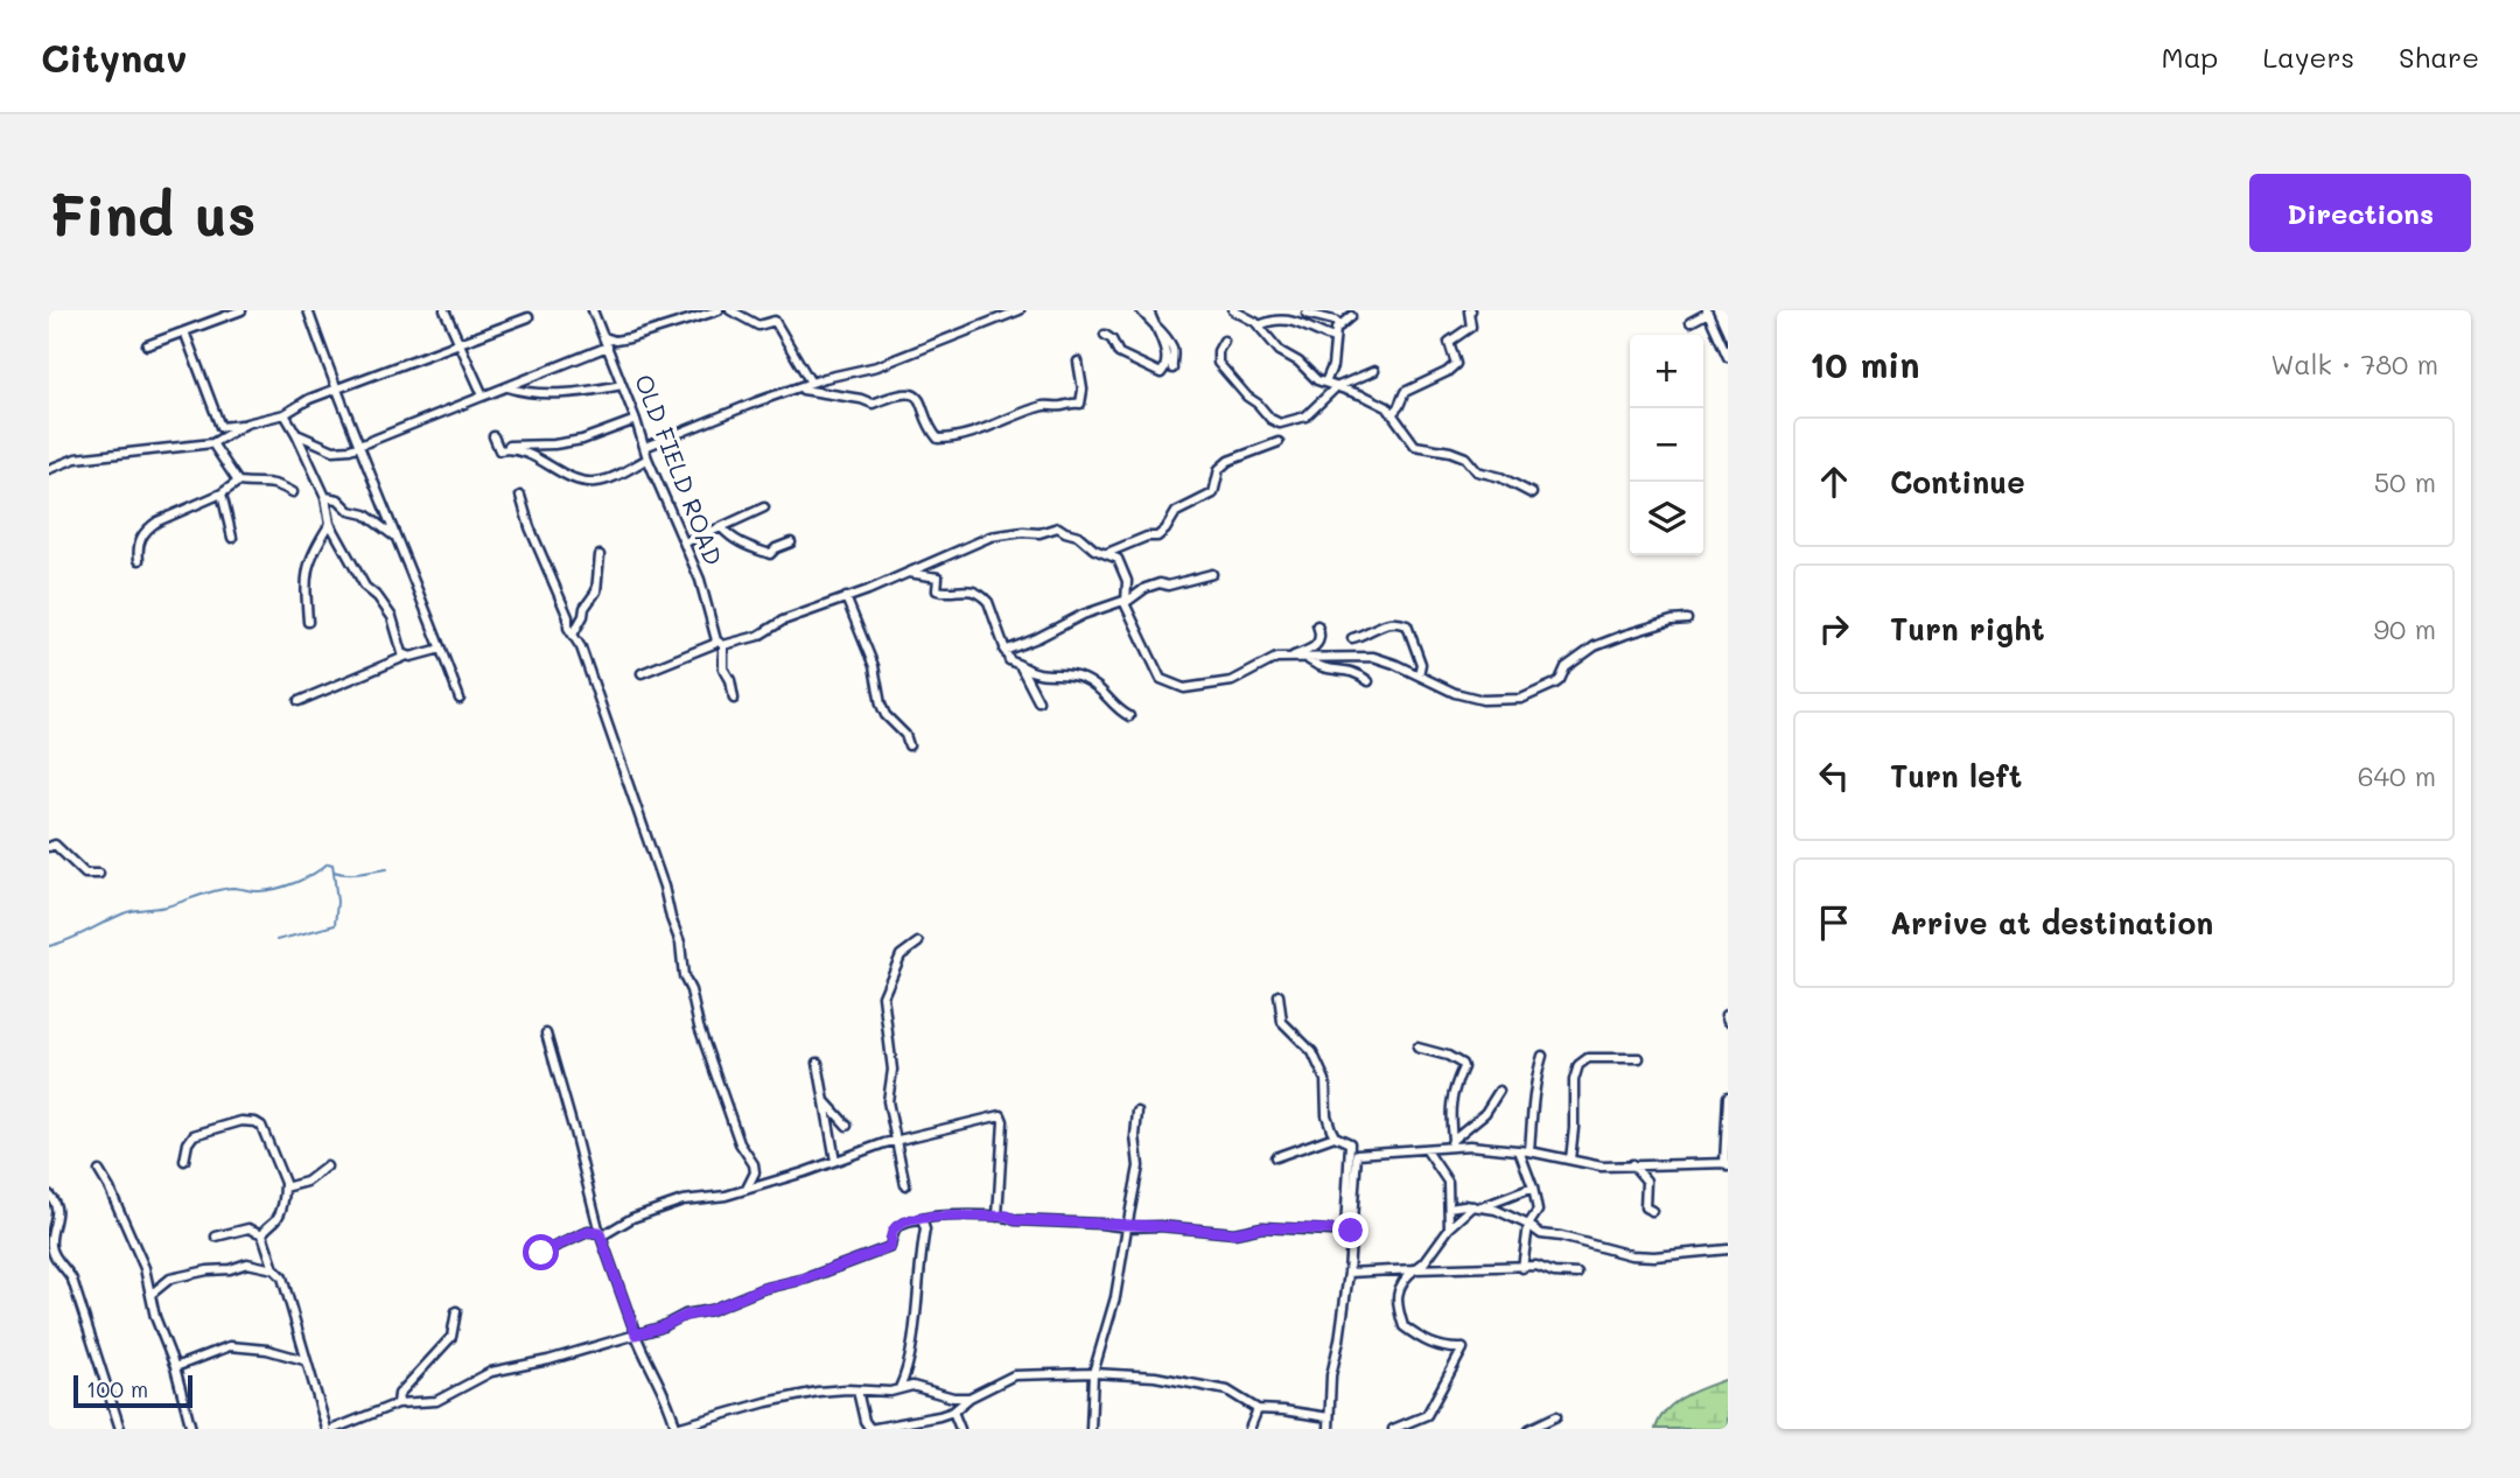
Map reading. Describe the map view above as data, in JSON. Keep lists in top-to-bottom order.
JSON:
{
  "streets": {
    "street": ["OLD FIELD ROAD"]
  },
  "scale_bar": "100 m",
  "page": {
    "header": "Citynav",
    "nav": ["Map", "Layers", "Share"],
    "buttons": "Directions",
    "title": "Find us",
    "heading": ["10 min", "Walk · 780 m"],
    "map_buttons": ["+", "−"],
    "list": [
      ["Continue", "50 m"],
      ["Turn right", "90 m"],
      ["Turn left", "640 m"],
      "Arrive at destination"
    ],
    "scale": "100 m"
  }
}
